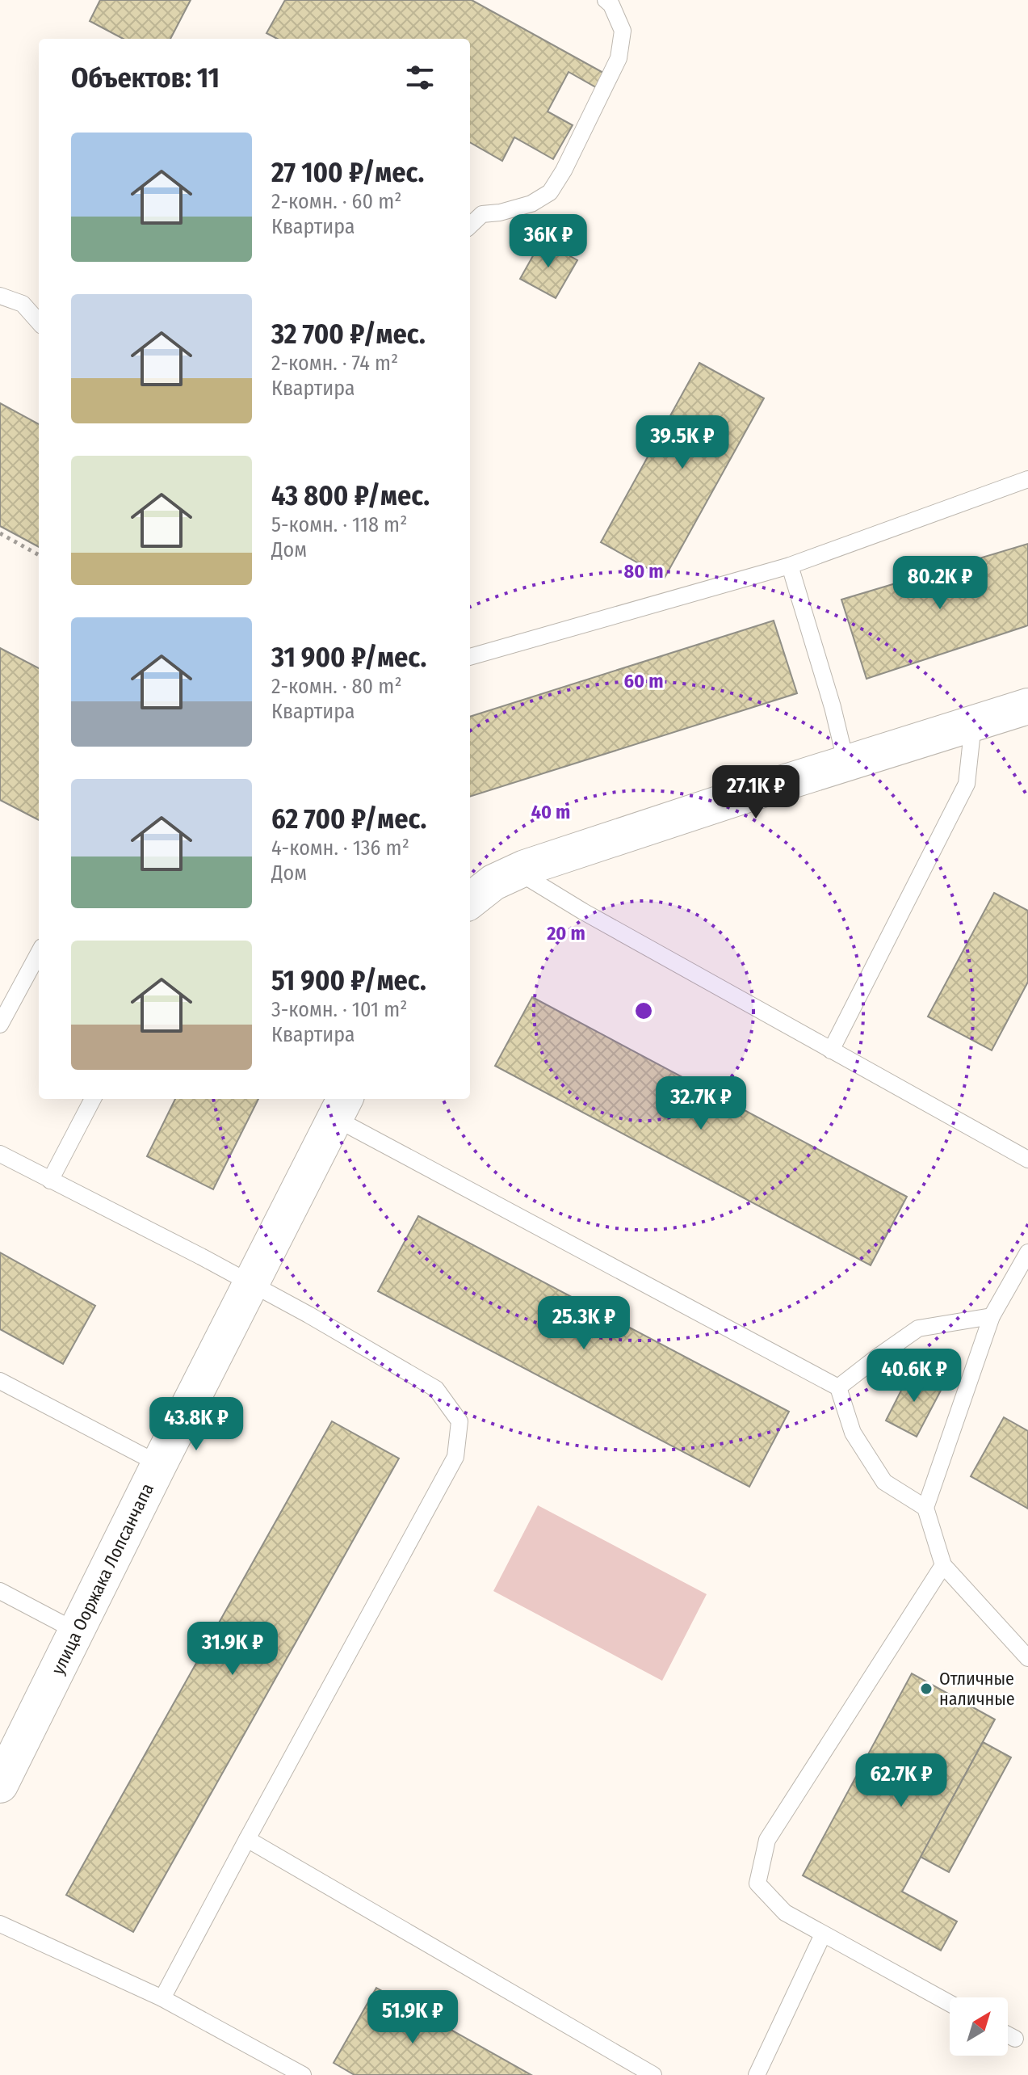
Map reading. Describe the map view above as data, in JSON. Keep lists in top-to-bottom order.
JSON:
{
  "streets": {
    "street": ["улица Ооржака Лопсанчапа"]
  },
  "places": ["Отличные наличные"],
  "north": "top right",
  "page": {
    "heading": "Объектов: 11",
    "list": [
      {
        "name": "27 100 ₽/мес.",
        "note": "2-комн. · 60 m² · Квартира"
      },
      {
        "name": "32 700 ₽/мес.",
        "note": "2-комн. · 74 m² · Квартира"
      },
      {
        "name": "43 800 ₽/мес.",
        "note": "5-комн. · 118 m² · Дом"
      },
      {
        "name": "31 900 ₽/мес.",
        "note": "2-комн. · 80 m² · Квартира"
      },
      {
        "name": "62 700 ₽/мес.",
        "note": "4-комн. · 136 m² · Дом"
      },
      {
        "name": "51 900 ₽/мес.",
        "note": "3-комн. · 101 m² · Квартира"
      }
    ],
    "price": [
      "36K ₽",
      "39.5K ₽",
      "80.2K ₽",
      "27.1K ₽",
      "32.7K ₽",
      "25.3K ₽",
      "40.6K ₽",
      "43.8K ₽",
      "31.9K ₽",
      "62.7K ₽",
      "51.9K ₽"
    ]
  },
  "rings": [
    "80 m",
    "60 m",
    "40 m",
    "20 m"
  ]
}
